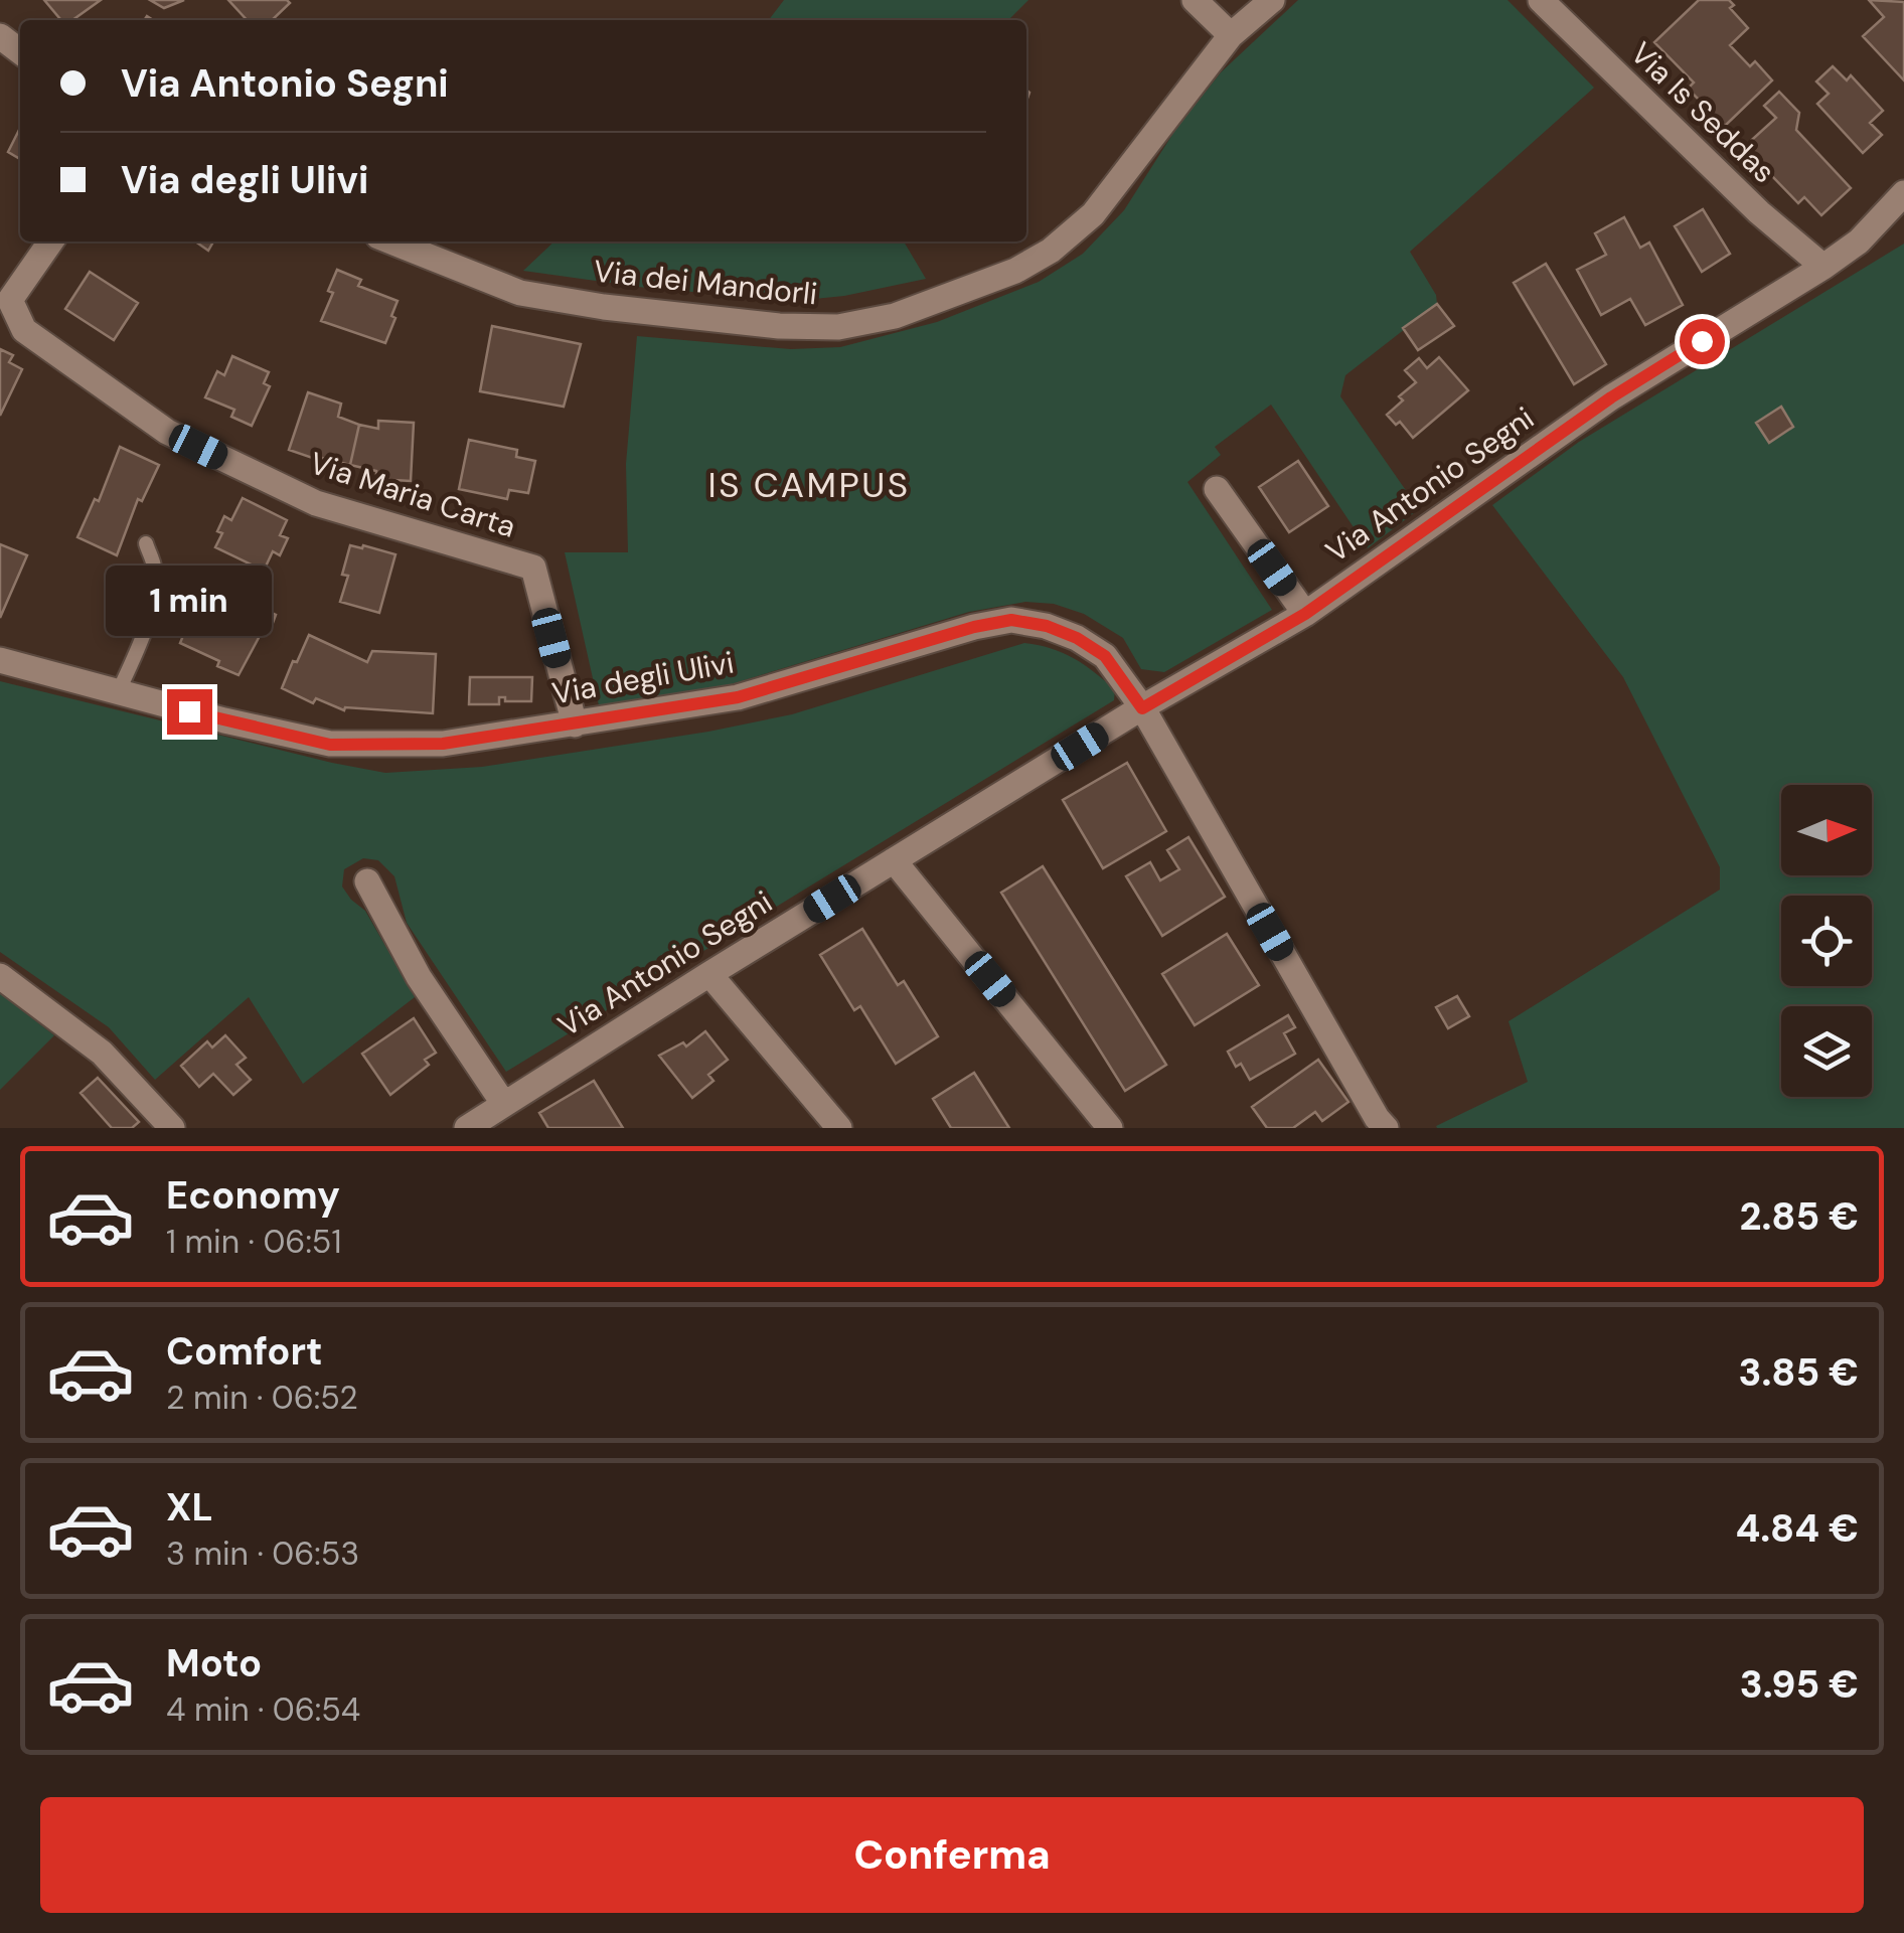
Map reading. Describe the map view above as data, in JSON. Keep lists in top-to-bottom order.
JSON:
{
  "streets": {
    "street": [
      "Via Is Seddas",
      "Via dei Mandorli",
      "Via Antonio Segni",
      "Via Maria Carta",
      "Via degli Ulivi"
    ]
  },
  "crossings": [
    ["Via Is Seddas", "Via Antonio Segni"],
    ["Via Antonio Segni", "Via degli Ulivi"],
    ["Via Maria Carta", "Via degli Ulivi"]
  ],
  "districts": ["IS CAMPUS"],
  "north": "right",
  "page": {
    "banner": ["Via Antonio Segni", "Via degli Ulivi"],
    "bubble": "1 min",
    "list": [
      {
        "name": "Economy",
        "note": "1 min · 06:51",
        "value": "2.85 €"
      },
      {
        "name": "Comfort",
        "note": "2 min · 06:52",
        "value": "3.85 €"
      },
      {
        "name": "XL",
        "note": "3 min · 06:53",
        "value": "4.84 €"
      },
      {
        "name": "Moto",
        "note": "4 min · 06:54",
        "value": "3.95 €"
      }
    ],
    "buttons": "Conferma"
  }
}
